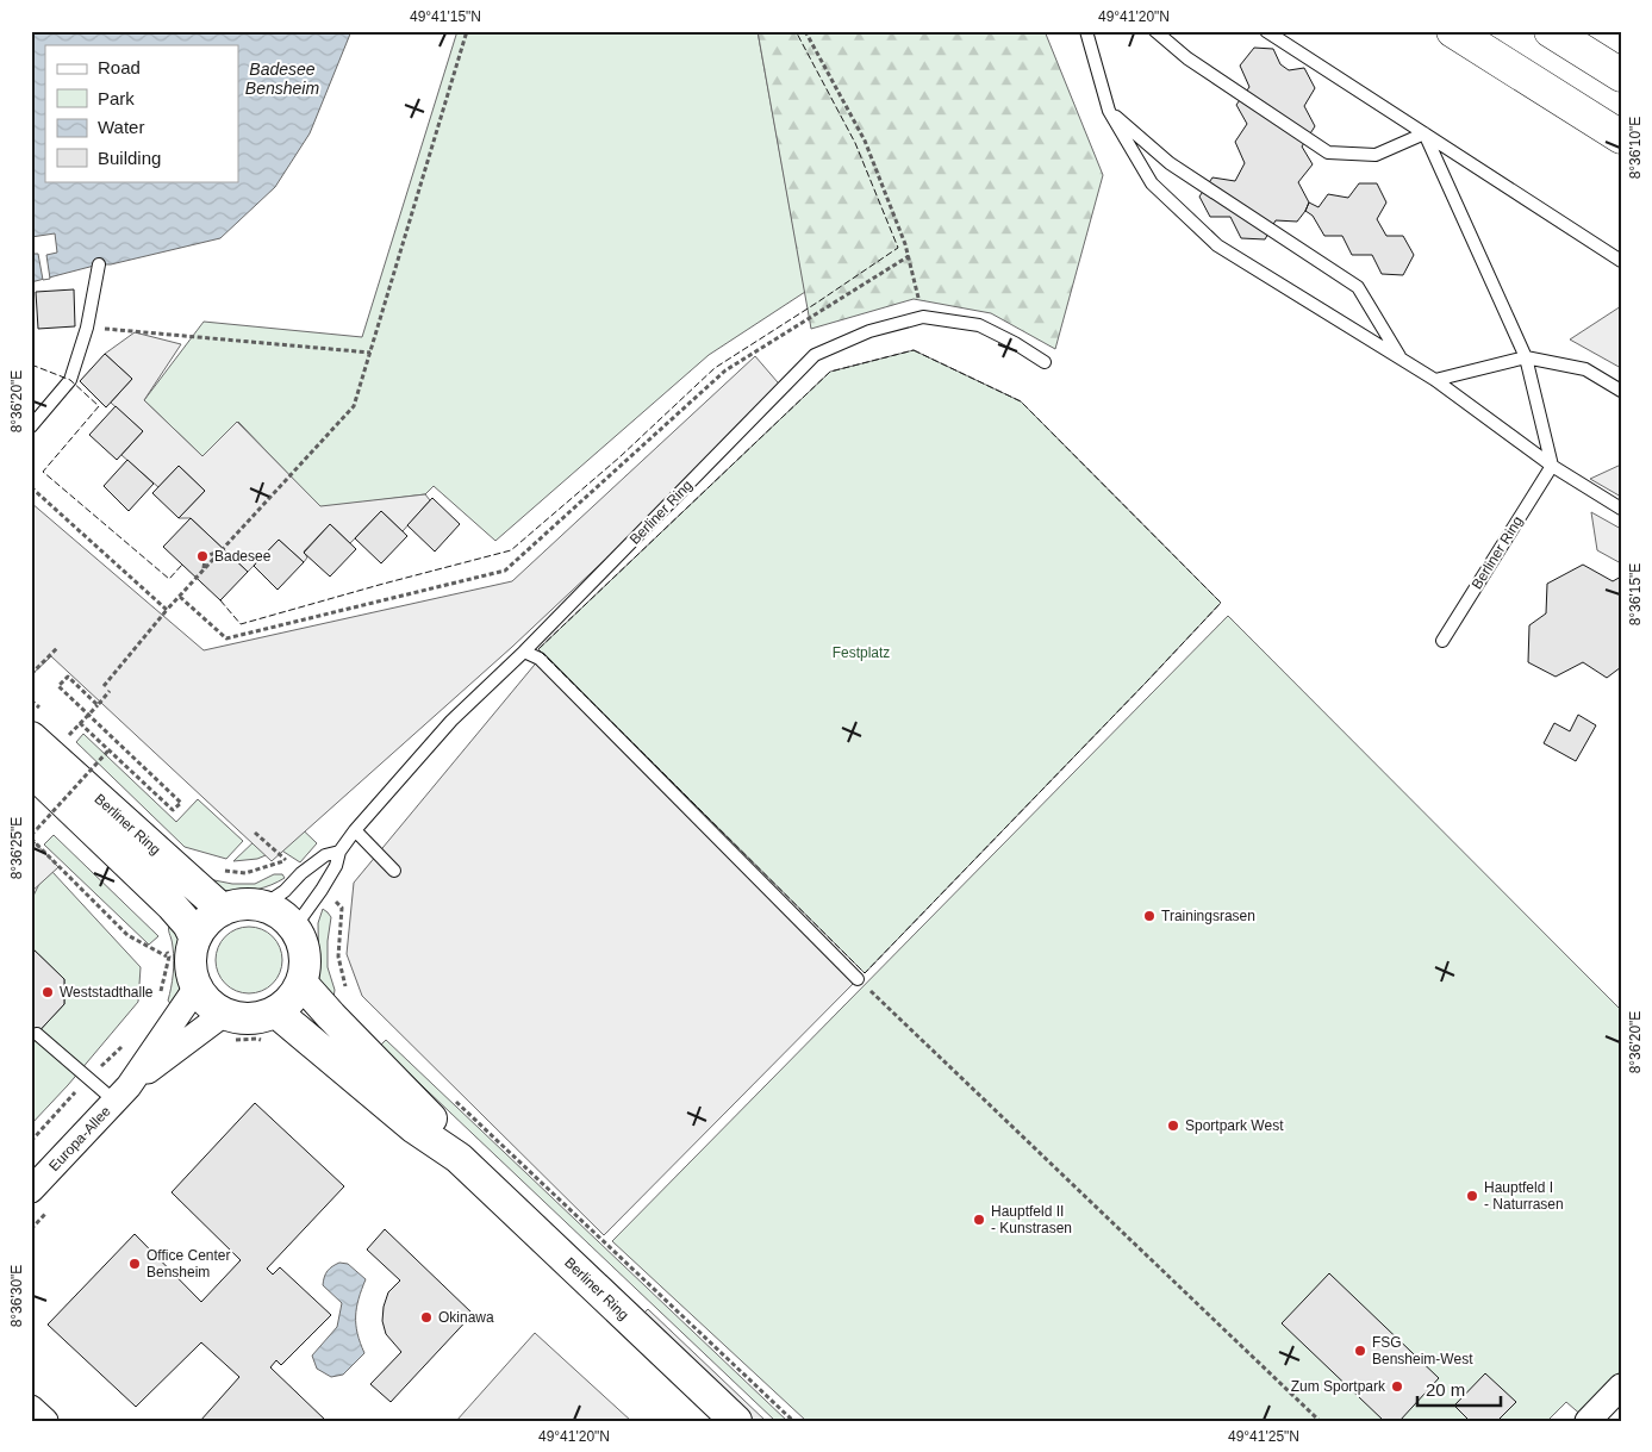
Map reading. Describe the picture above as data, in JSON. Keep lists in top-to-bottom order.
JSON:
{
  "streets": {
    "street": ["Berliner Ring", "Europa-Allee"]
  },
  "crossings": [
    ["Berliner Ring", "Europa-Allee"]
  ],
  "water": ["Badesee Bensheim"],
  "parks": ["Festplatz"],
  "places": [
    "Badesee",
    "Trainingsrasen",
    "Weststadthalle",
    "Sportpark West",
    "Hauptfeld I - Naturrasen",
    "Hauptfeld II - Kunstrasen",
    "Office Center Bensheim",
    "Okinawa",
    "FSG Bensheim-West",
    "Zum Sportpark"
  ],
  "legend": [
    "Road",
    "Park",
    "Water",
    "Building"
  ],
  "scale_bar": "20 m",
  "coordinates": [
    "49°41'15\"N",
    "49°41'20\"N",
    "8°36'10\"E",
    "8°36'20\"E",
    "8°36'15\"E",
    "8°36'25\"E",
    "8°36'30\"E",
    "49°41'25\"N"
  ]
}
